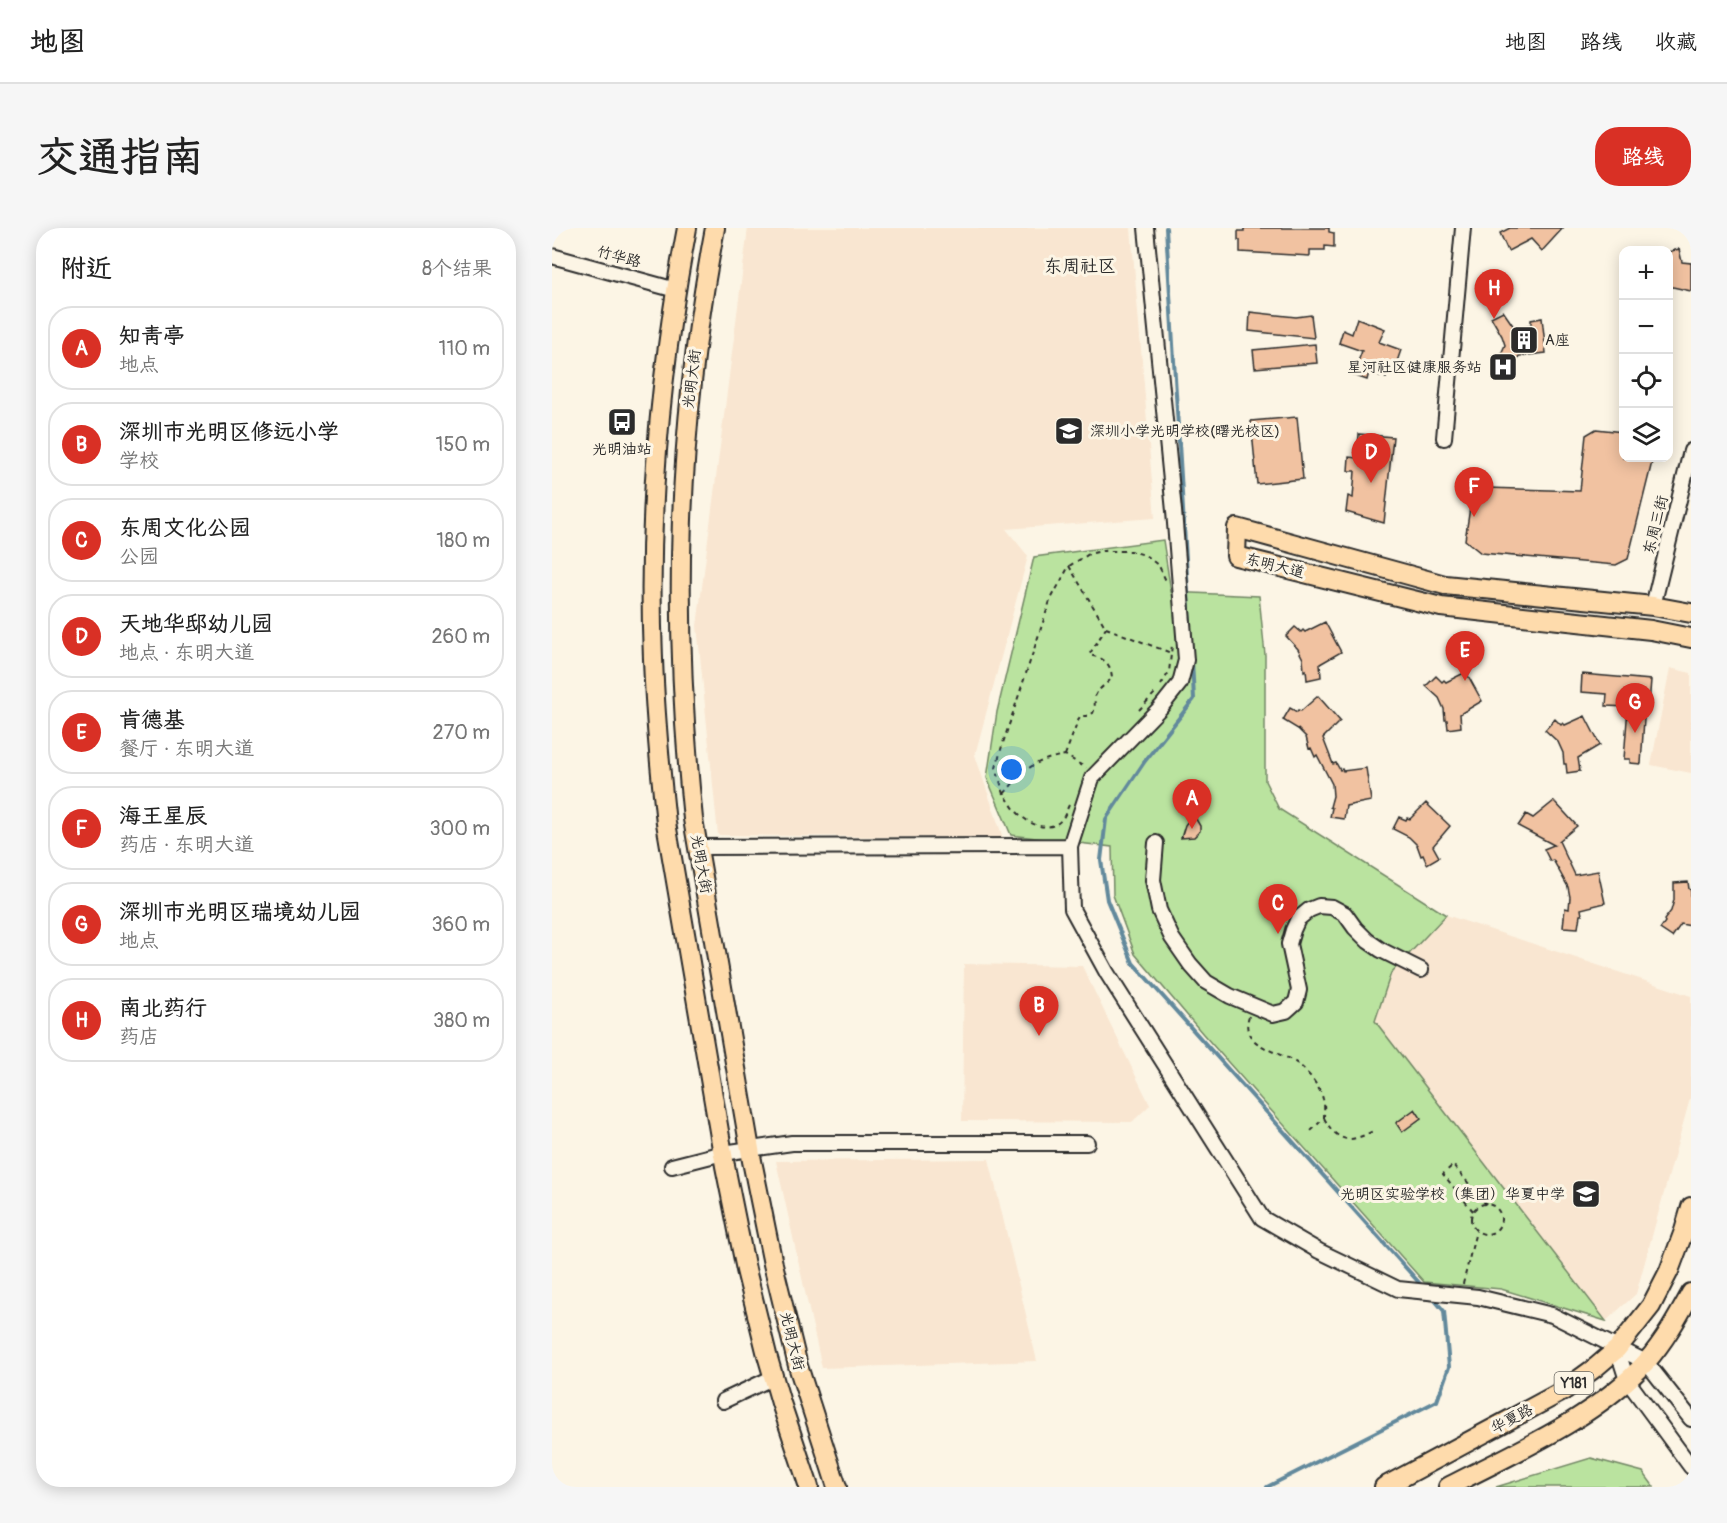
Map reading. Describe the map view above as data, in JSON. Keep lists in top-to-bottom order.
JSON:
{
  "streets": {
    "main road": [
      "光明大街",
      "东明大道",
      "Y181",
      "华夏路"
    ],
    "street": ["竹华路", "东周三街"]
  },
  "crossings": [
    ["竹华路", "光明大街"],
    ["东周三街", "东明大道"]
  ],
  "districts": ["东周社区"],
  "places": {
    "building": ["A座"],
    "hospital": ["星河社区健康服务站"],
    "bus stop": ["光明油站"],
    "school or university": ["深圳小学光明学校(曙光校区)", "光明区实验学校（集团）华夏中学"]
  },
  "page": {
    "header": "地图",
    "nav": ["地图", "路线", "收藏"],
    "buttons": "路线",
    "title": "交通指南",
    "heading": ["附近", "8个结果"],
    "map_buttons": ["+", "−"],
    "pins": [
      "H",
      "D",
      "F",
      "E",
      "G",
      "A",
      "C",
      "B"
    ],
    "list": [
      {
        "mark": "A",
        "name": "知青亭",
        "note": "地点",
        "value": "110 m"
      },
      {
        "mark": "B",
        "name": "深圳市光明区修远小学",
        "note": "学校",
        "value": "150 m"
      },
      {
        "mark": "C",
        "name": "东周文化公园",
        "note": "公园",
        "value": "180 m"
      },
      {
        "mark": "D",
        "name": "天地华邸幼儿园",
        "note": "地点 · 东明大道",
        "value": "260 m"
      },
      {
        "mark": "E",
        "name": "肯德基",
        "note": "餐厅 · 东明大道",
        "value": "270 m"
      },
      {
        "mark": "F",
        "name": "海王星辰",
        "note": "药店 · 东明大道",
        "value": "300 m"
      },
      {
        "mark": "G",
        "name": "深圳市光明区瑞境幼儿园",
        "note": "地点",
        "value": "360 m"
      },
      {
        "mark": "H",
        "name": "南北药行",
        "note": "药店",
        "value": "380 m"
      }
    ]
  }
}
